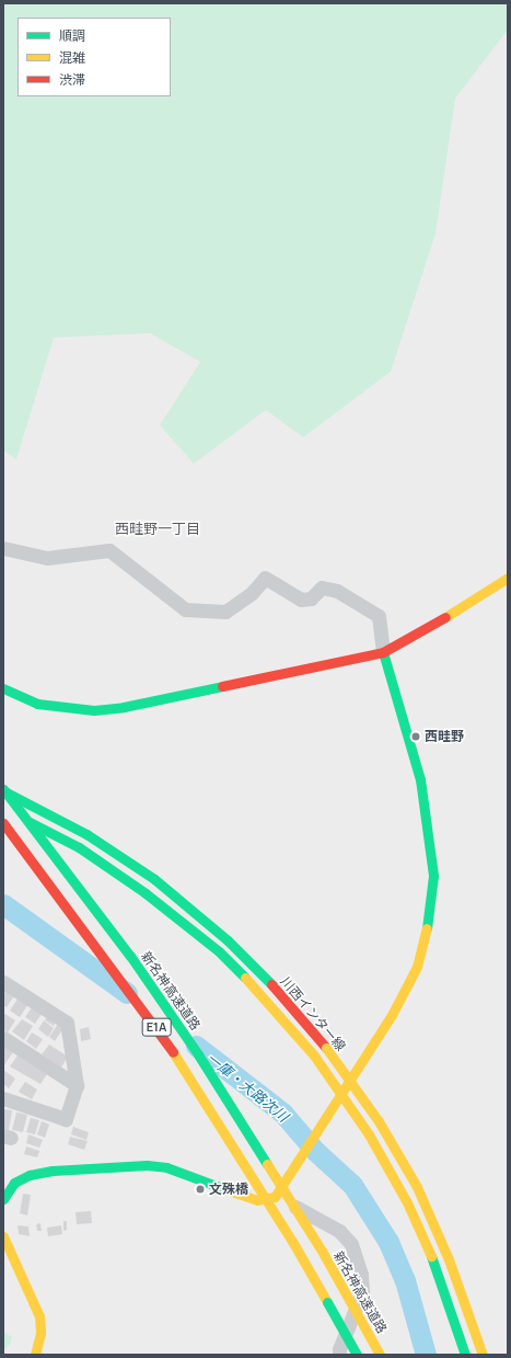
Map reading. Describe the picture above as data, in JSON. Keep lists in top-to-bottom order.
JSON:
{
  "streets": {
    "main road": ["新名神高速道路", "川西インター線", "E1A"]
  },
  "crossings": [
    ["新名神高速道路", "川西インター線"]
  ],
  "districts": ["西畦野一丁目"],
  "water": ["一庫・大路次川"],
  "places": ["西畦野", "文殊橋"],
  "legend": ["順調", "混雑", "渋滞"]
}
